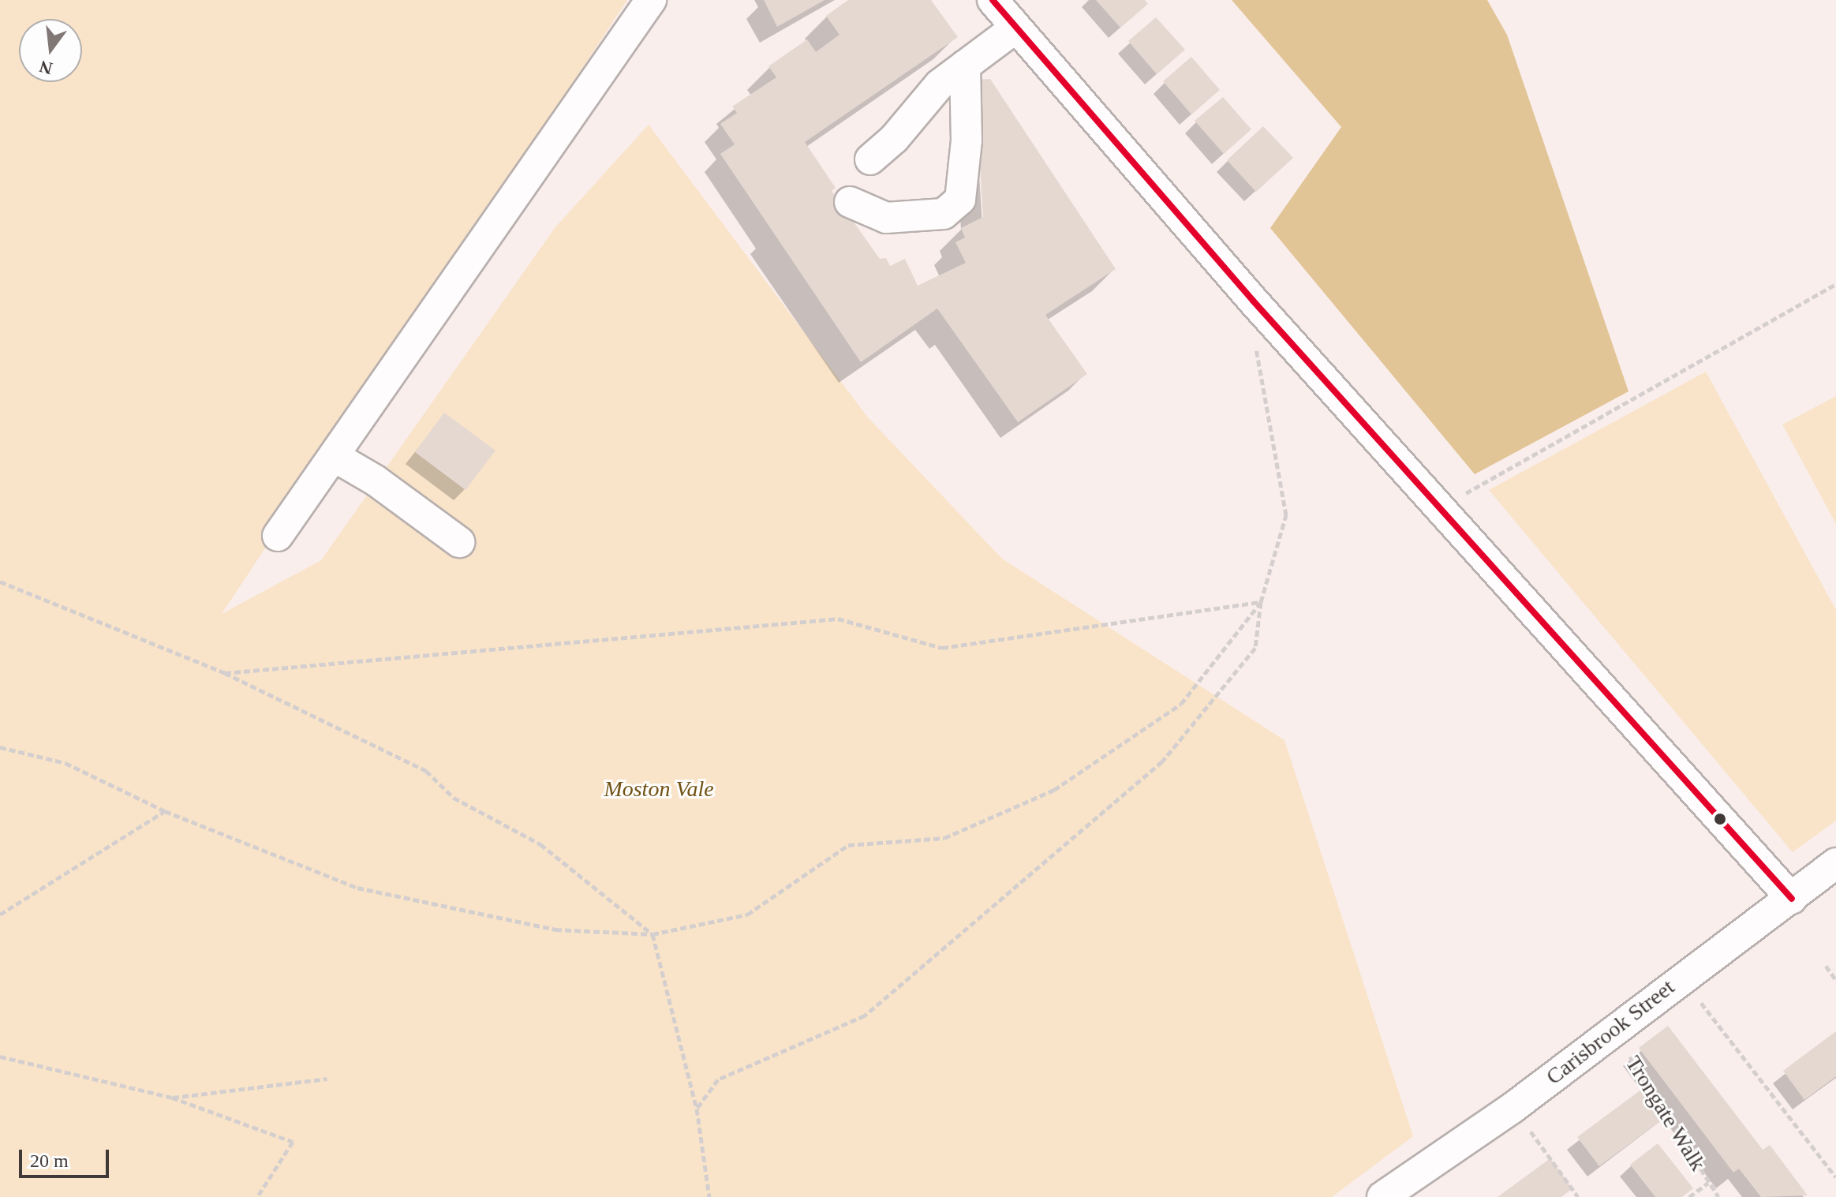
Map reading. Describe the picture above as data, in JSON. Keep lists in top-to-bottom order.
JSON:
{
  "streets": {
    "street": ["Carisbrook Street"],
    "path": ["Trongate Walk"]
  },
  "crossings": [
    ["Carisbrook Street", "Trongate Walk"]
  ],
  "parks": ["Moston Vale"],
  "scale_bar": "20 m",
  "north": "bottom"
}
